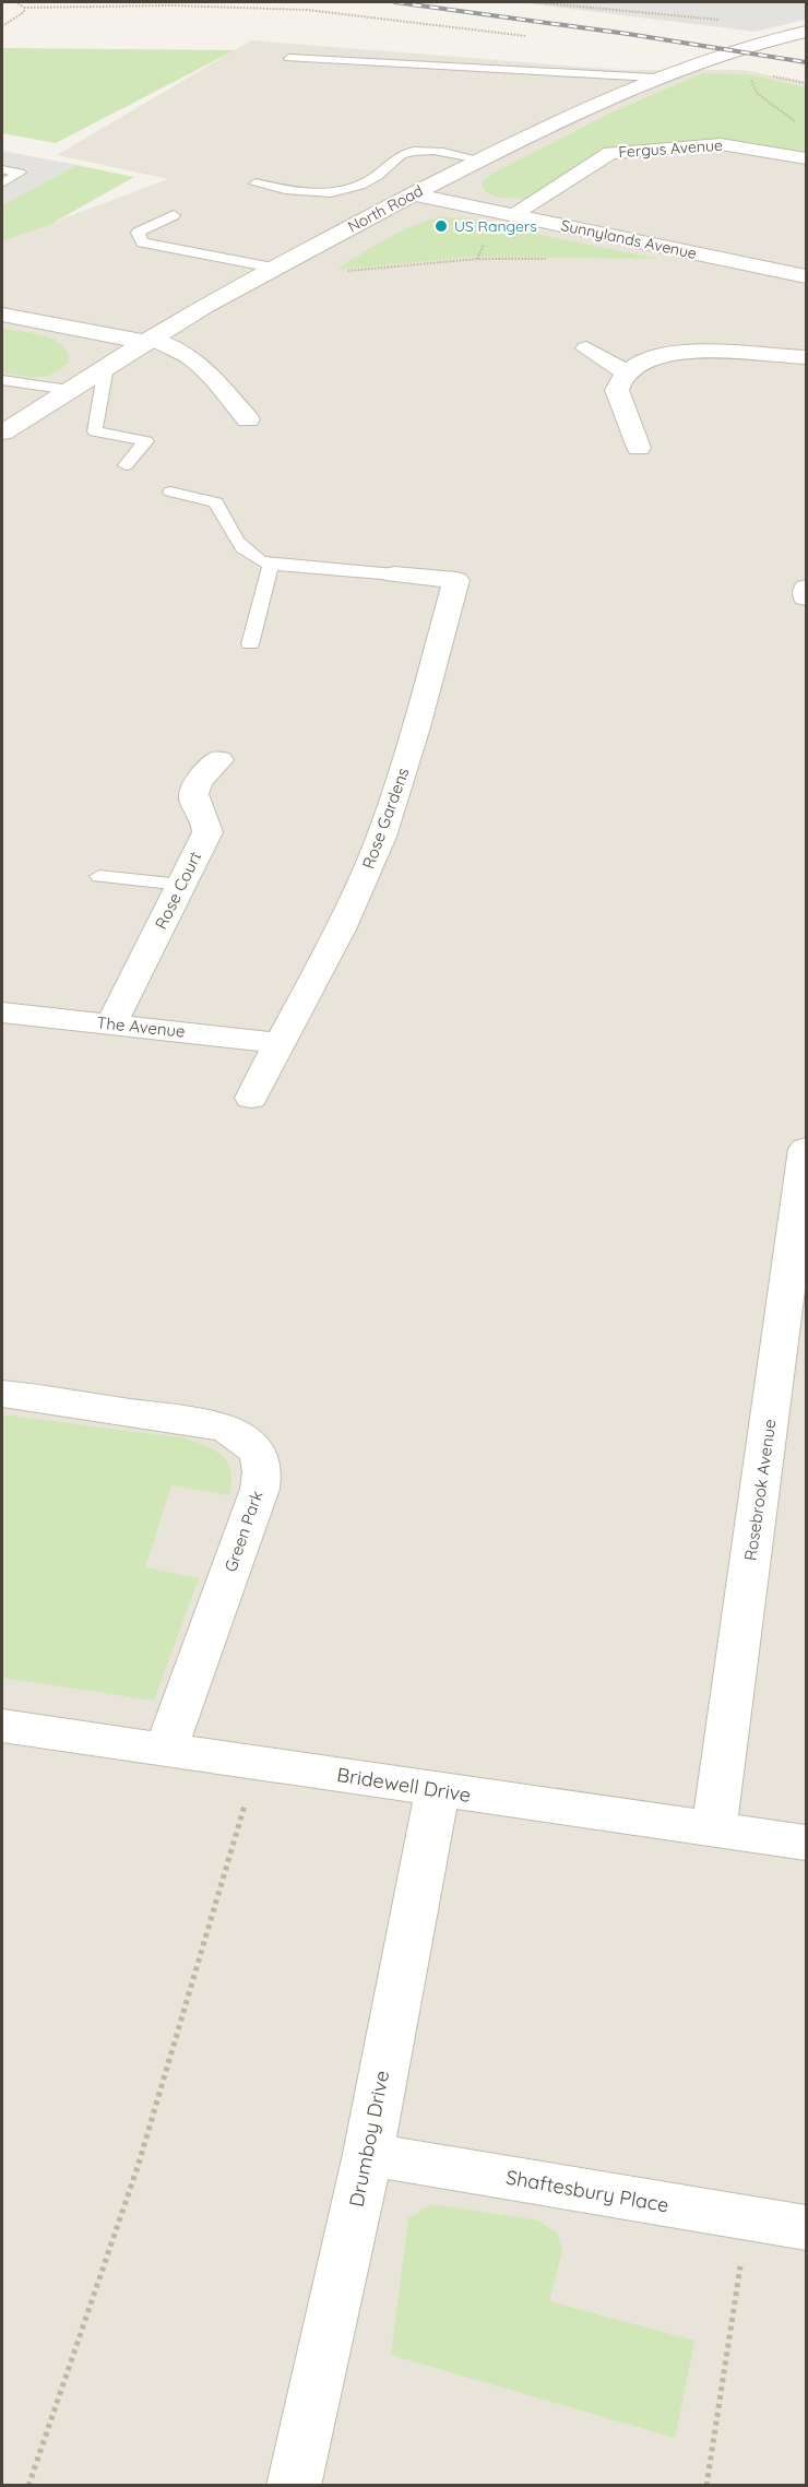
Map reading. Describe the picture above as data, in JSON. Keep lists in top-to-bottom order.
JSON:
{
  "streets": {
    "street": [
      "Fergus Avenue",
      "North Road",
      "Sunnylands Avenue",
      "Rose Gardens",
      "Rose Court",
      "The Avenue",
      "Rosebrook Avenue",
      "Green Park",
      "Bridewell Drive",
      "Drumboy Drive",
      "Shaftesbury Place"
    ]
  },
  "crossings": [
    ["Fergus Avenue", "Sunnylands Avenue"],
    ["North Road", "Sunnylands Avenue"],
    ["Rose Gardens", "The Avenue"],
    ["Rose Court", "The Avenue"],
    ["Rosebrook Avenue", "Bridewell Drive"],
    ["Green Park", "Bridewell Drive"],
    ["Bridewell Drive", "Drumboy Drive"],
    ["Drumboy Drive", "Shaftesbury Place"]
  ],
  "places": ["US Rangers"]
}
